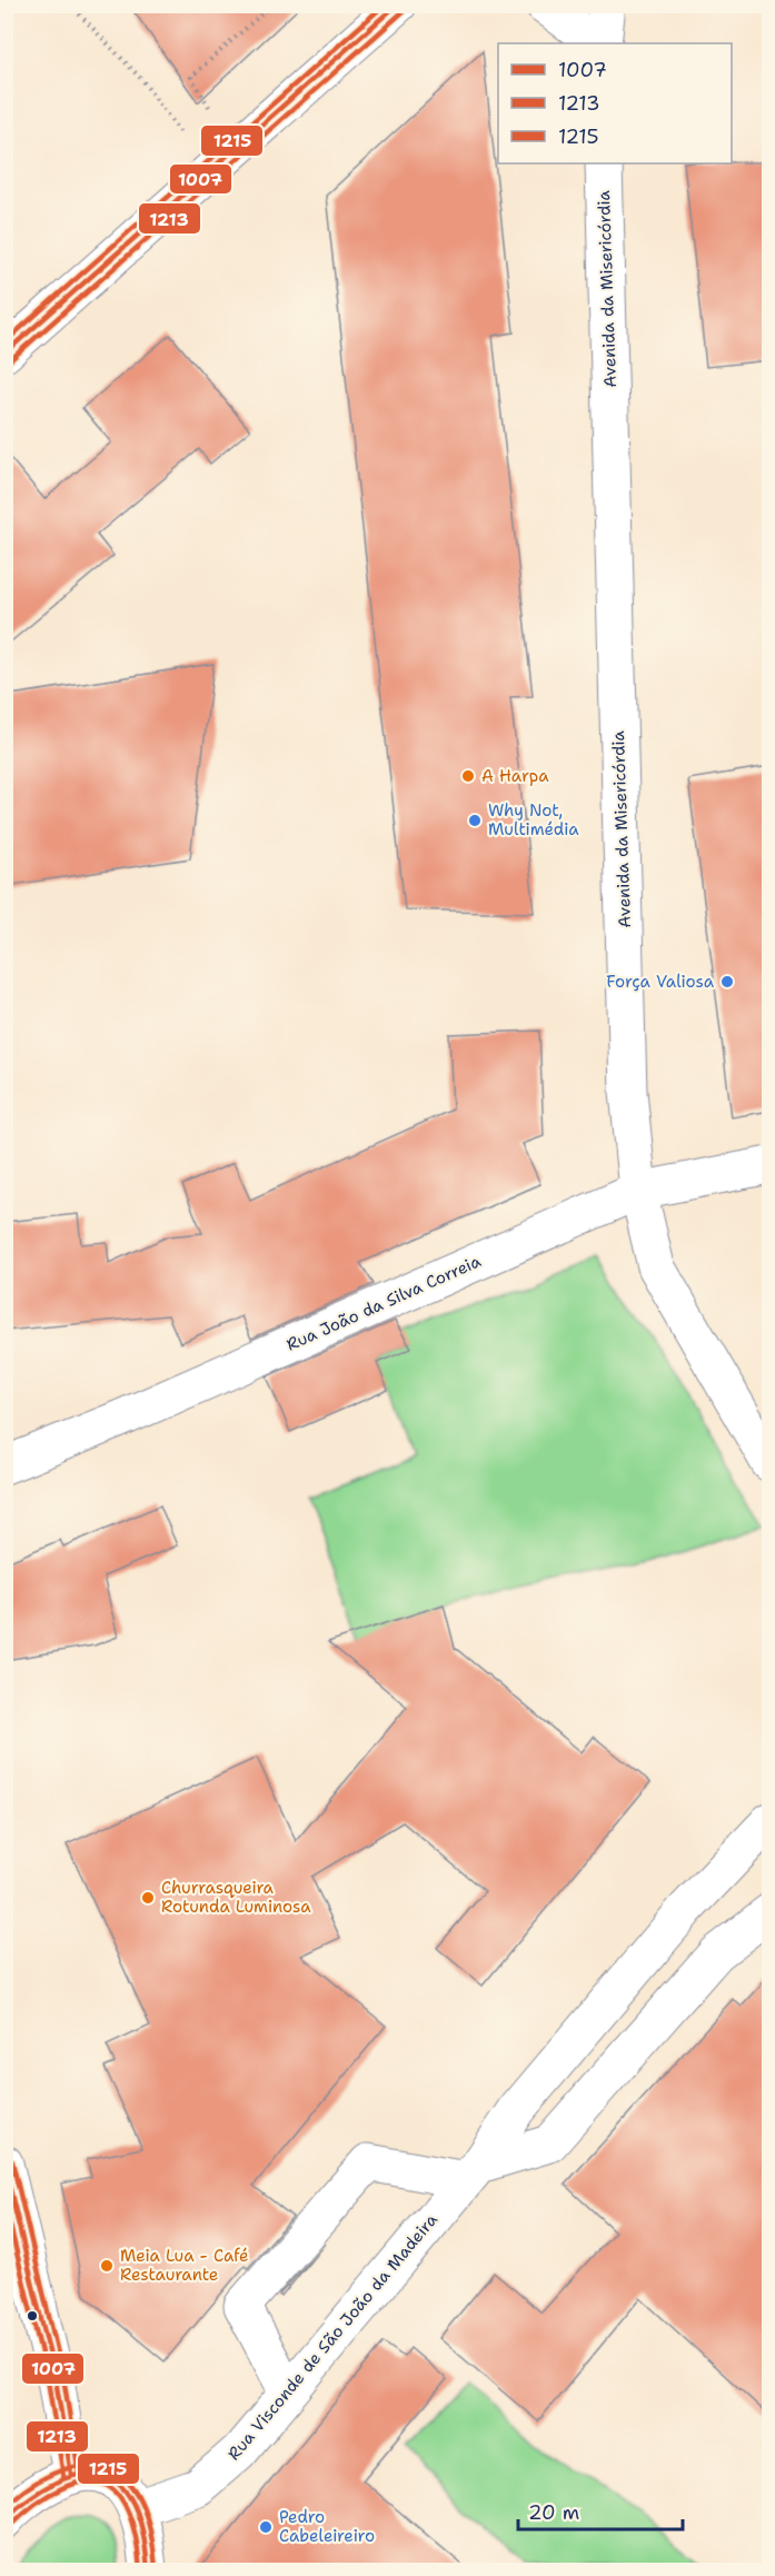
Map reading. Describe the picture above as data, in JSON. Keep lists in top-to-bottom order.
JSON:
{
  "streets": {
    "street": ["Avenida da Misericórdia", "Rua João da Silva Correia", "Rua Visconde de São João da Madeira"]
  },
  "crossings": [
    ["Avenida da Misericórdia", "Rua João da Silva Correia"]
  ],
  "places": [
    "A Harpa",
    "Why Not, Multimédia",
    "Força Valiosa",
    "Churrasqueira Rotunda Luminosa",
    "Meia Lua - Café Restaurante",
    "Pedro Cabeleireiro"
  ],
  "lines": ["transit line 1007", "transit line 1215", "transit line 1213"],
  "legend": ["1007", "1213", "1215"],
  "scale_bar": "20 m"
}
